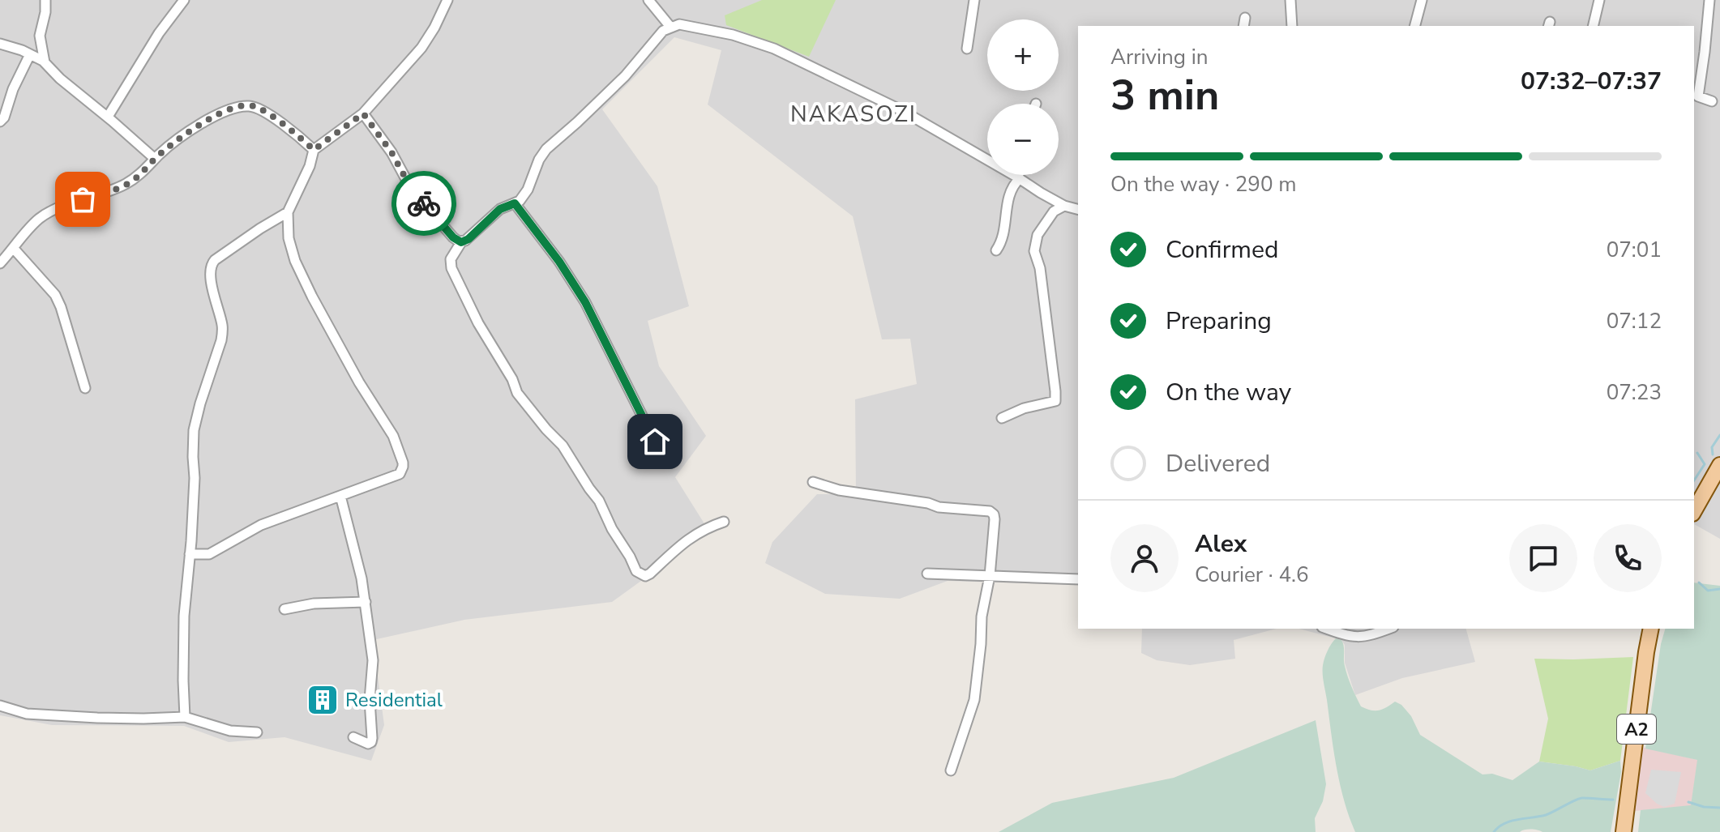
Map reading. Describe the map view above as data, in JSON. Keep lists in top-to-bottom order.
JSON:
{
  "streets": {
    "main road": ["A2"]
  },
  "districts": ["NAKASOZI"],
  "places": {
    "building": ["Residential"]
  },
  "page": {
    "map_buttons": ["+", "−"],
    "heading": ["3 min", "Arriving in", "07:32–07:37"],
    "panel": ["Alex", "Courier · 4.6"],
    "bar": "On the way · 290 m",
    "list": [
      ["Confirmed", "07:01"],
      ["Preparing", "07:12"],
      ["On the way", "07:23"],
      "Delivered"
    ]
  }
}
